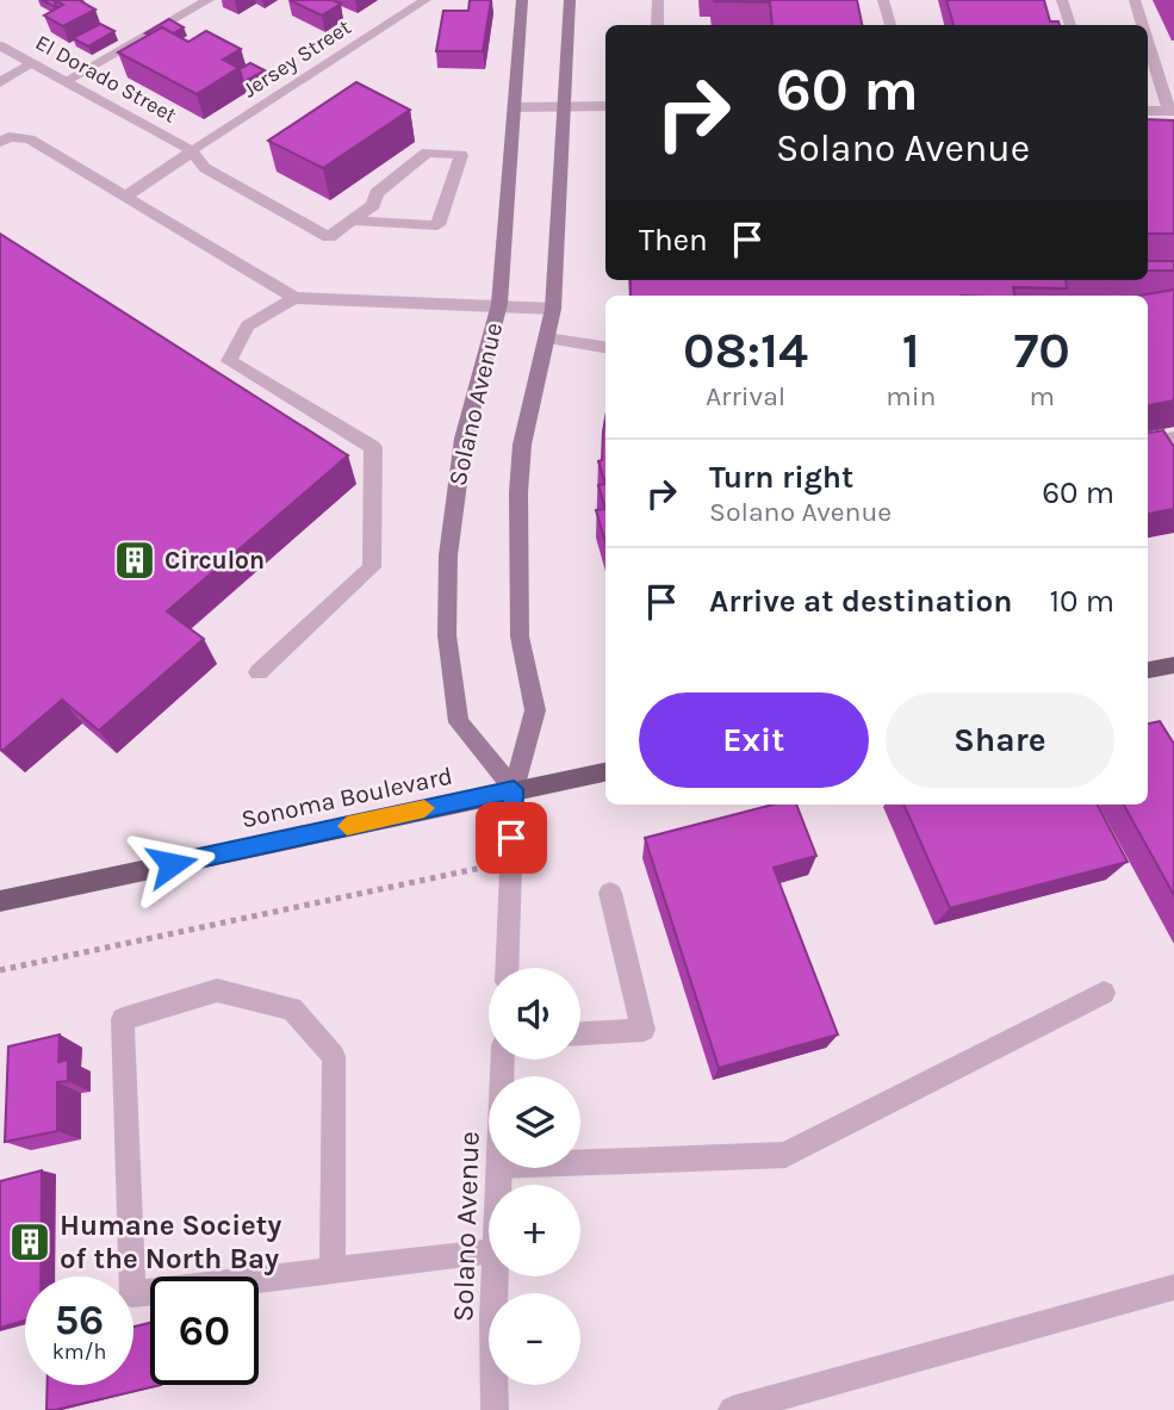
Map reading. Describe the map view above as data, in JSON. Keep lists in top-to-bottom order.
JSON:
{
  "streets": {
    "main road": ["Solano Avenue", "Sonoma Boulevard"],
    "street": ["Jersey Street", "El Dorado Street"]
  },
  "crossings": [
    ["Jersey Street", "El Dorado Street"],
    ["Solano Avenue", "Sonoma Boulevard"]
  ],
  "places": {
    "building": ["Circulon", "Humane Society of the North Bay"]
  },
  "page": {
    "turn": ["60 m", "Solano Avenue"],
    "then": "Then",
    "eta": [
      "08:14",
      "Arrival",
      "1",
      "min",
      "70",
      "m"
    ],
    "list": [
      {
        "name": "Turn right",
        "note": "Solano Avenue",
        "value": "60 m"
      },
      {
        "name": "Arrive at destination",
        "value": "10 m"
      }
    ],
    "buttons": ["Exit", "Share"],
    "map_buttons": ["+", "−"],
    "speed": "56 km/h",
    "limit": "60"
  }
}
